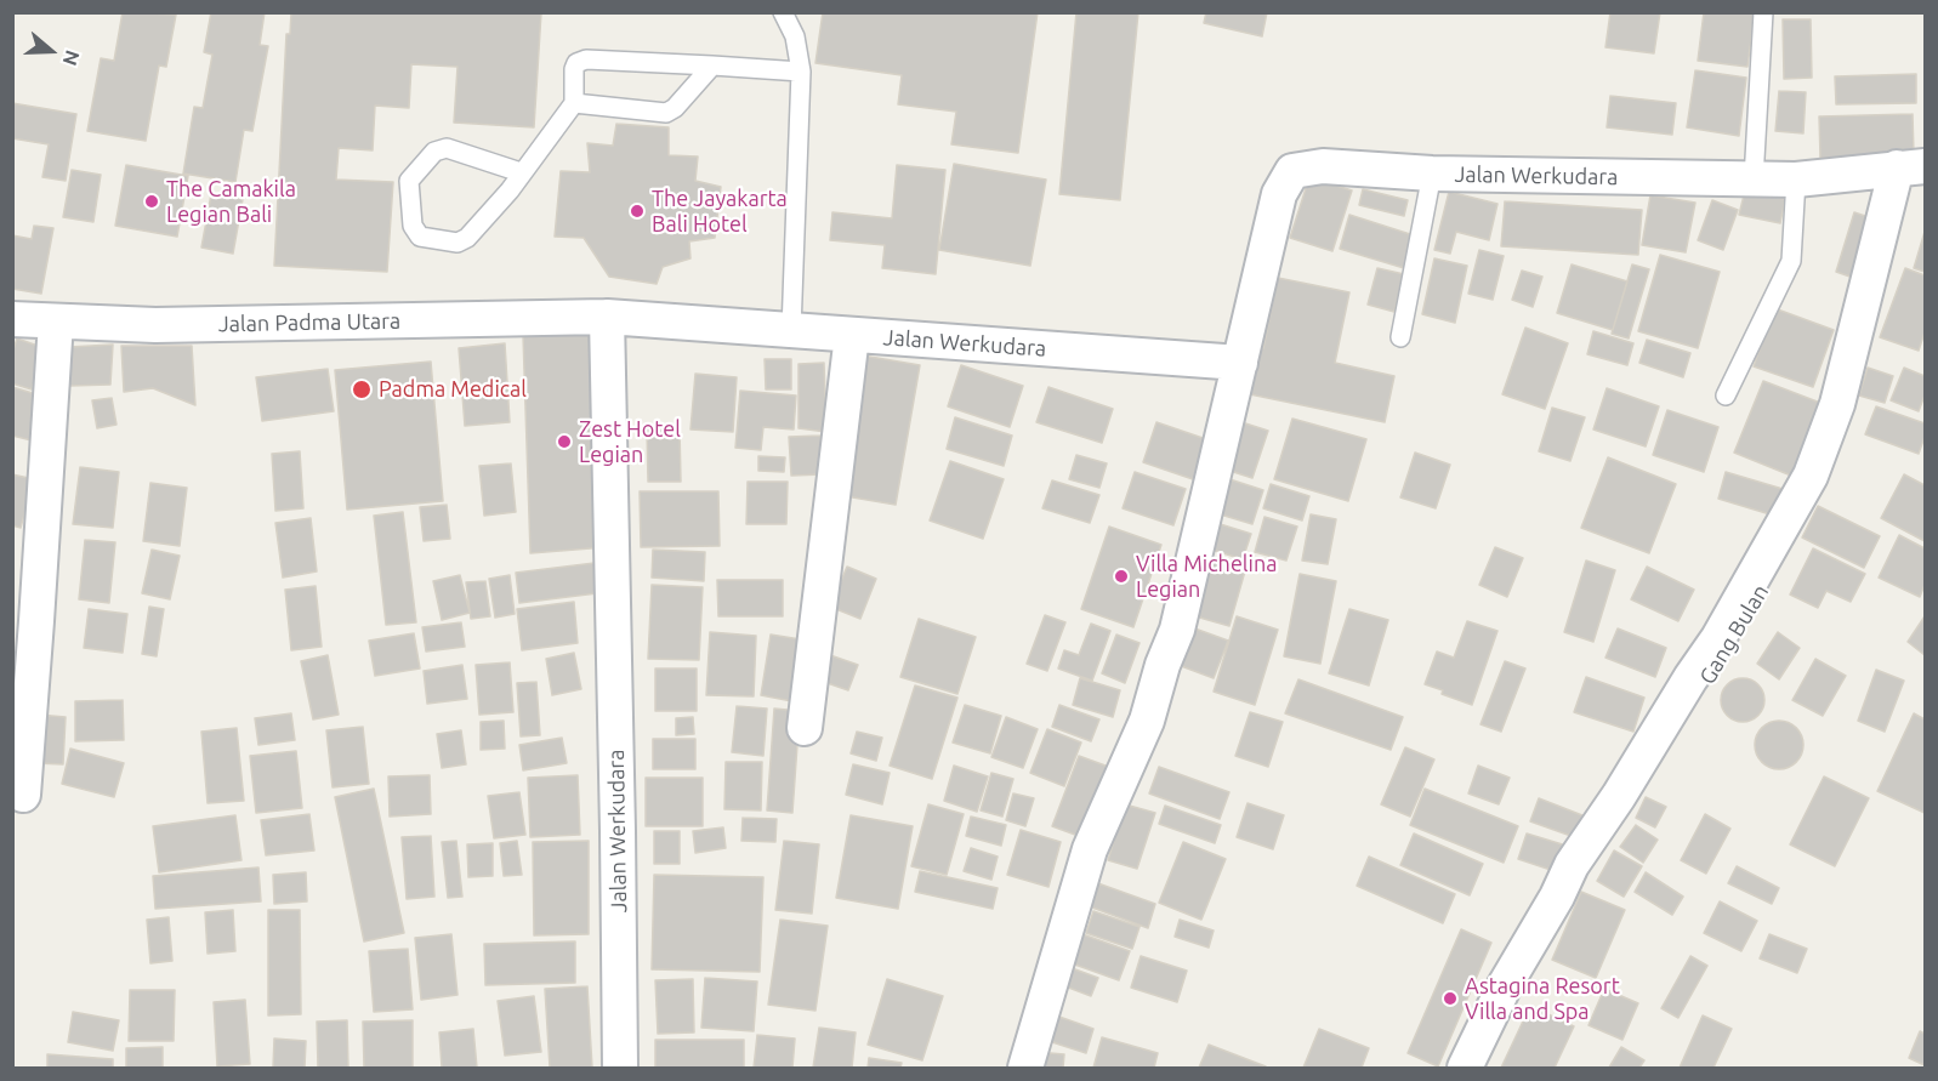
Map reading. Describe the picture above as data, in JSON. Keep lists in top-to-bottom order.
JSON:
{
  "streets": {
    "street": ["Jalan Werkudara", "Jalan Padma Utara", "Gang Bulan"]
  },
  "crossings": [
    ["Jalan Werkudara", "Jalan Padma Utara"],
    ["Jalan Werkudara", "Gang Bulan"]
  ],
  "places": [
    "The Camakila Legian Bali",
    "The Jayakarta Bali Hotel",
    "Padma Medical",
    "Zest Hotel Legian",
    "Villa Michelina Legian",
    "Astagina Resort Villa and Spa"
  ],
  "north": "right"
}
